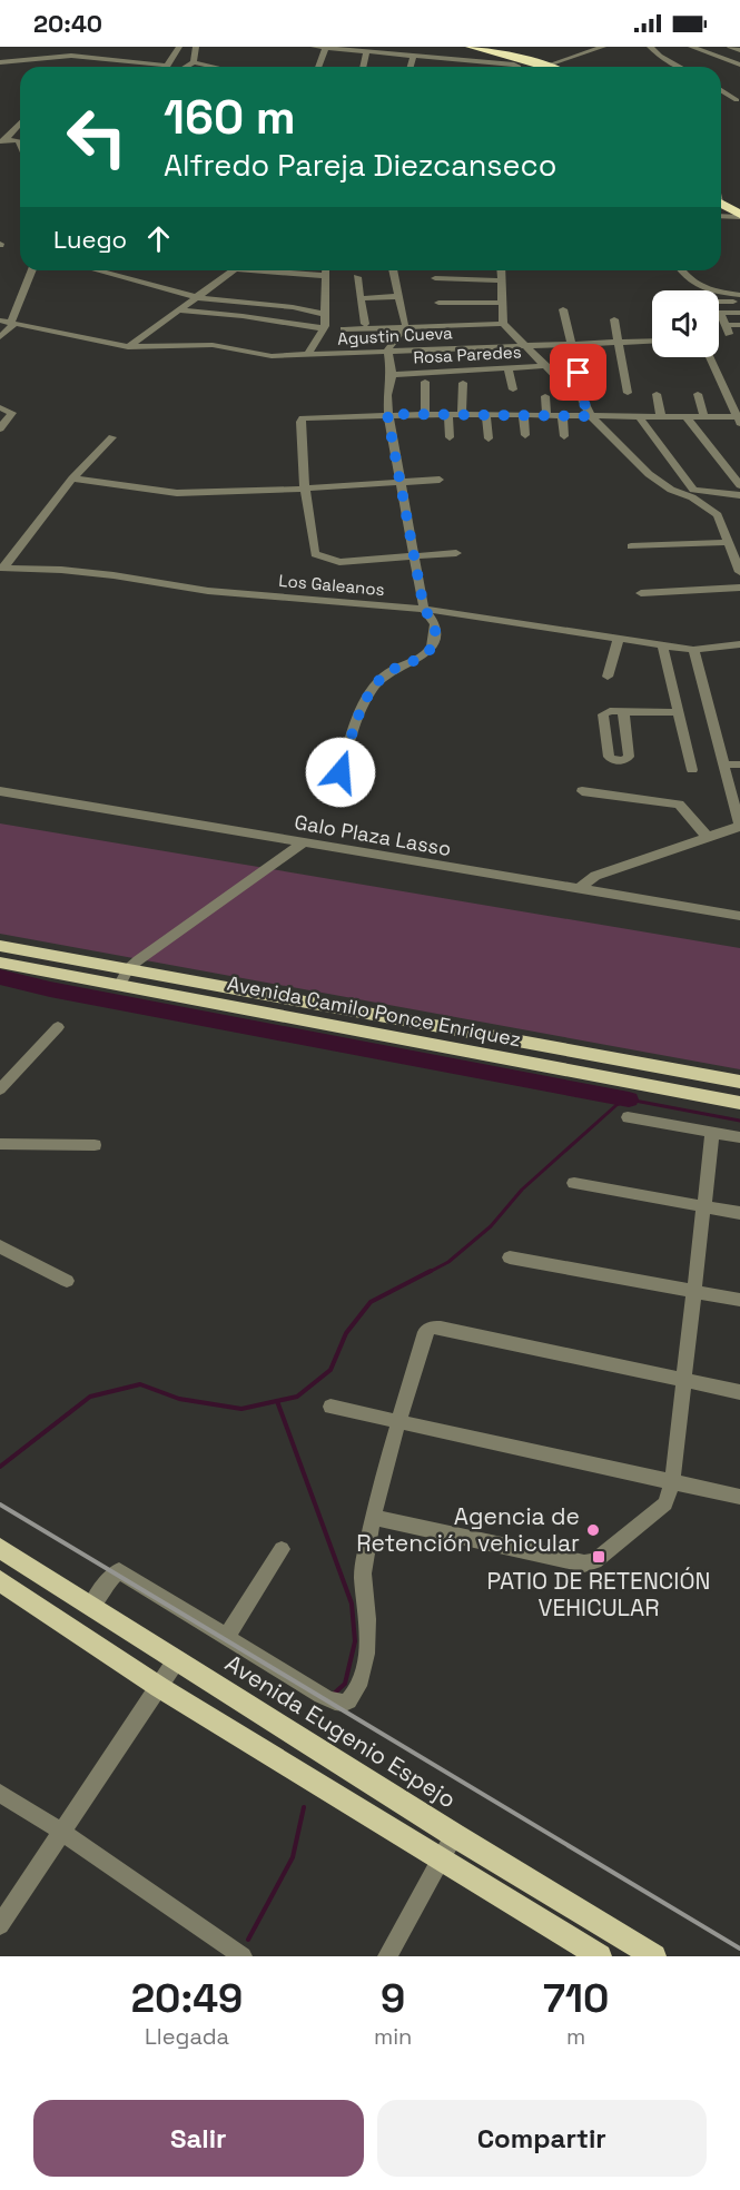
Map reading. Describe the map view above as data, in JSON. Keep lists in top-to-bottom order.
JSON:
{
  "streets": {
    "main road": ["Avenida Camilo Ponce Enriquez", "Avenida Eugenio Espejo"],
    "street": [
      "Agustin Cueva",
      "Rosa Paredes",
      "Los Galeanos",
      "Galo Plaza Lasso"
    ]
  },
  "places": {
    "other": ["Agencia de Retención vehicular"],
    "transit": ["PATIO DE RETENCIÓN VEHICULAR"]
  },
  "page": {
    "status": "20:40",
    "turn": ["160 m", "Alfredo Pareja Diezcanseco"],
    "then": "Luego",
    "eta": [
      "20:49",
      "Llegada",
      "9",
      "min",
      "710",
      "m"
    ],
    "buttons": ["Salir", "Compartir"]
  }
}
